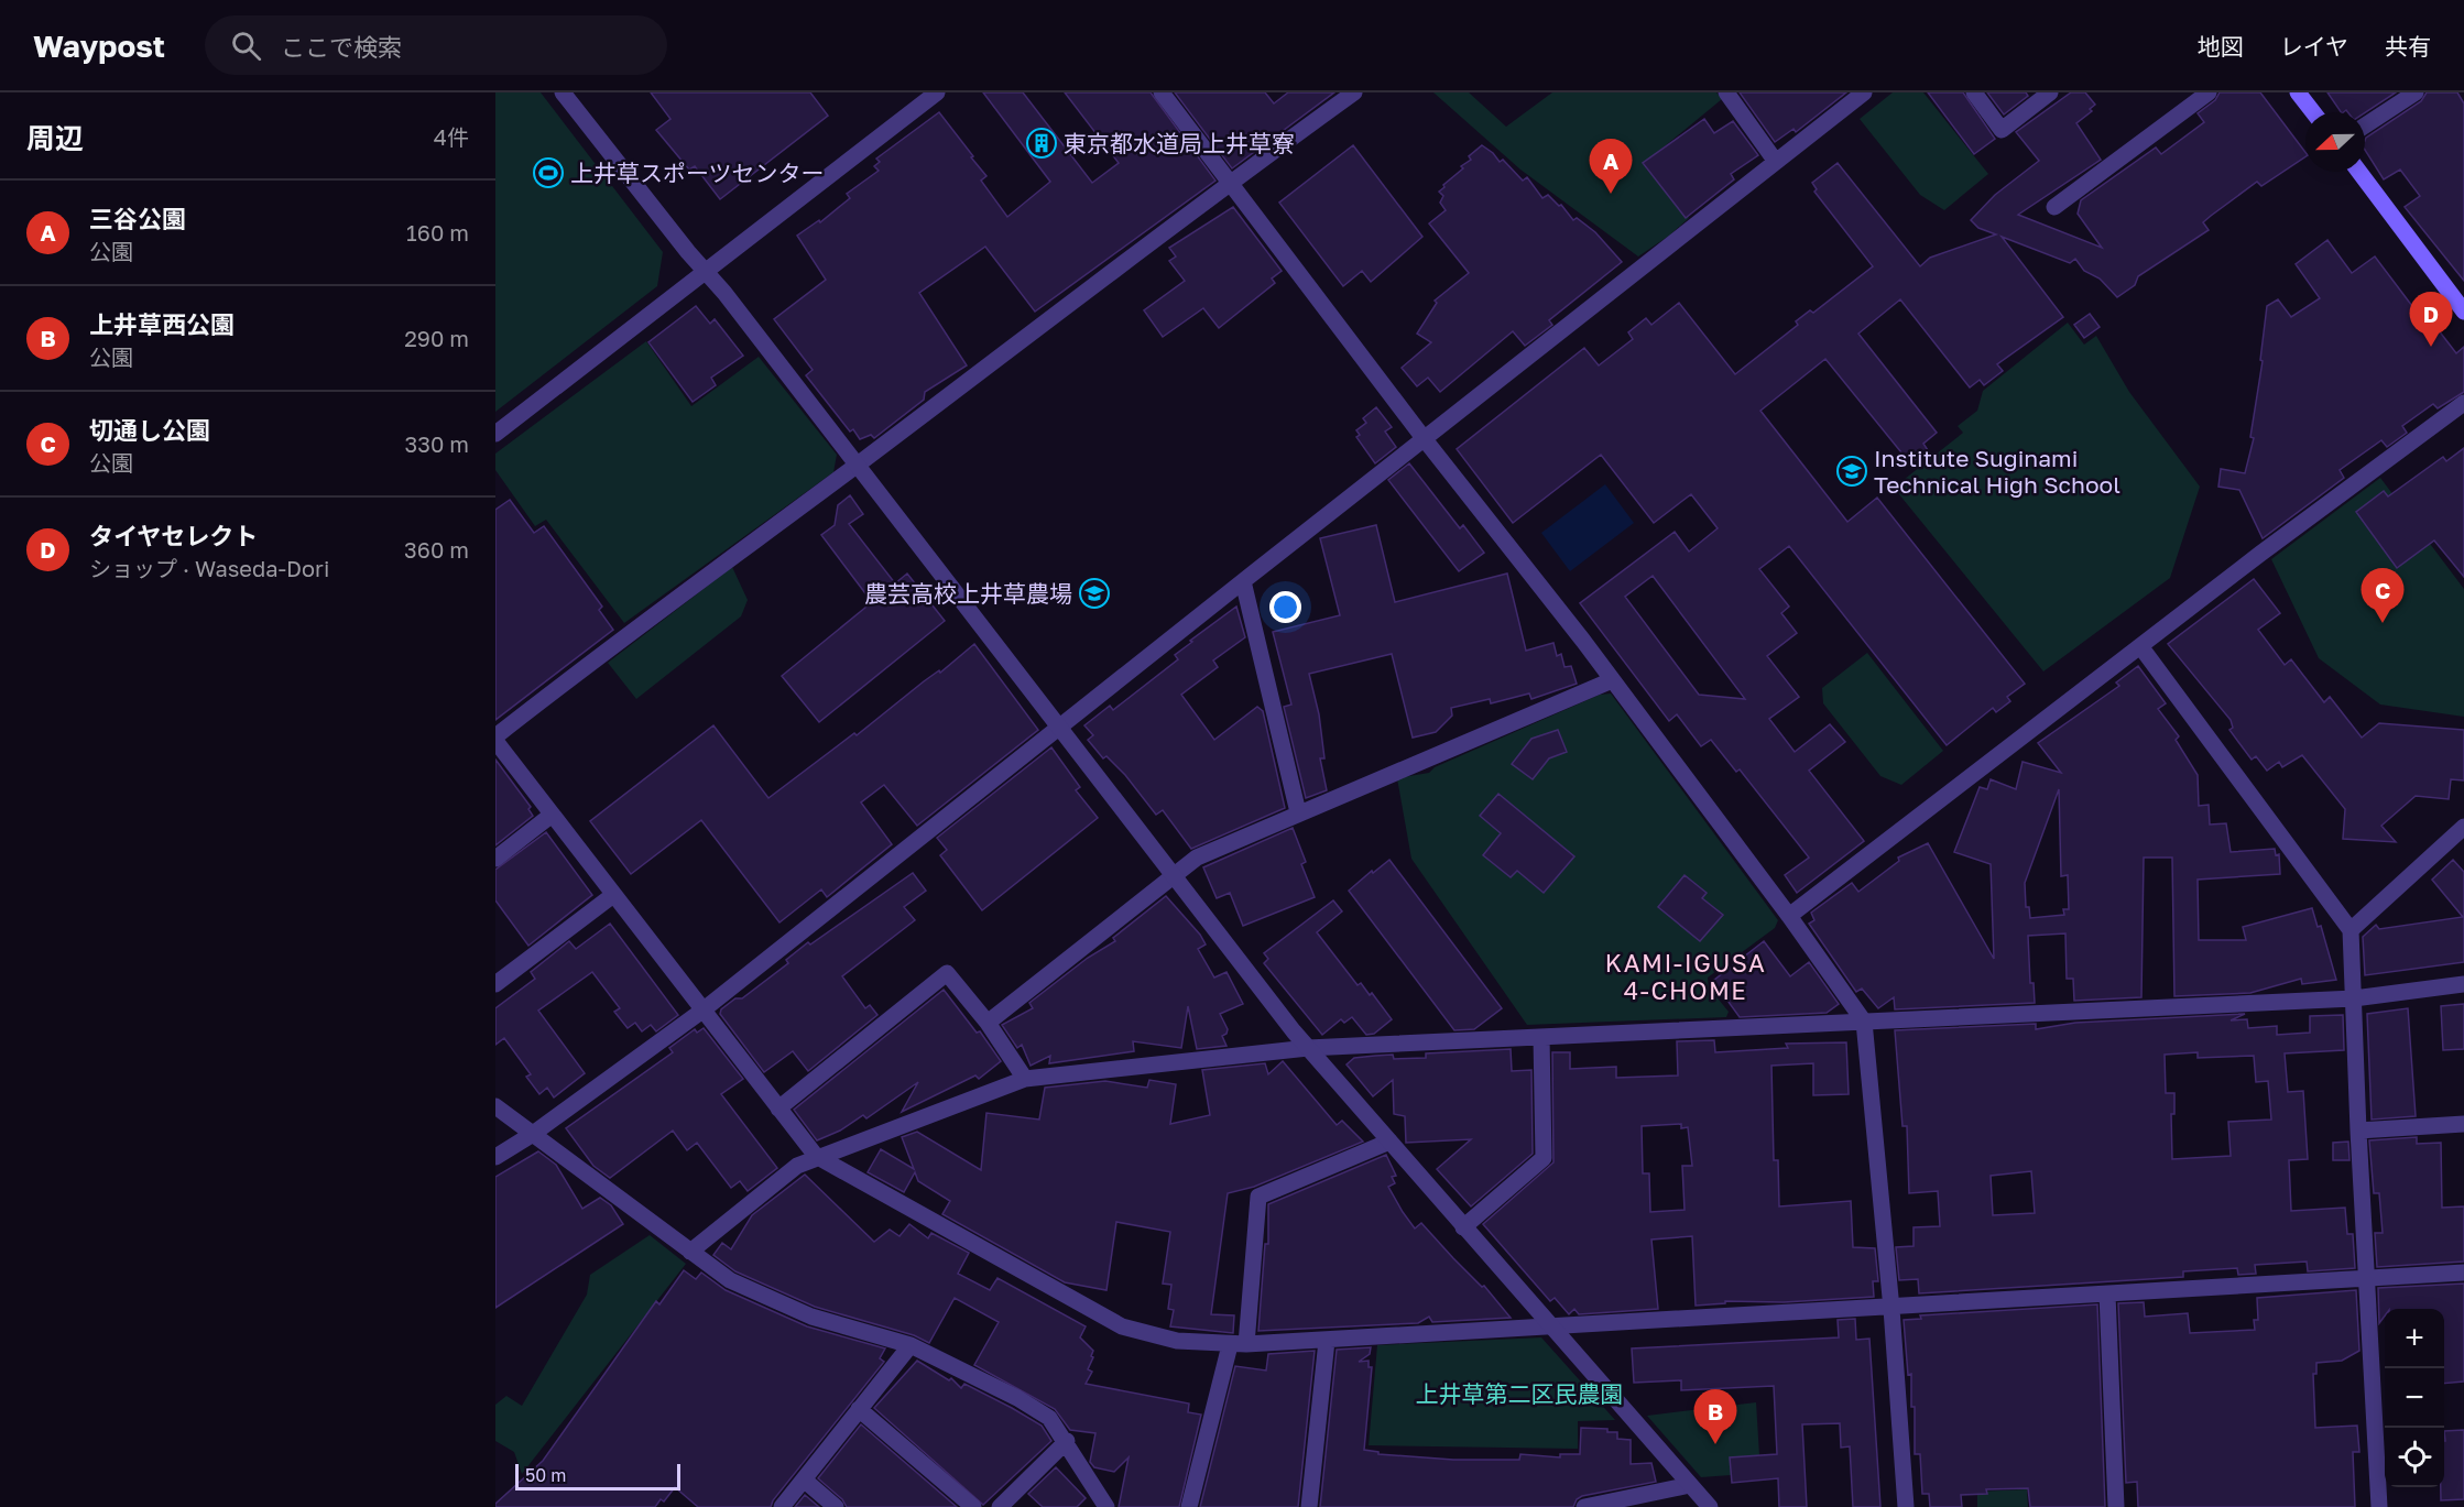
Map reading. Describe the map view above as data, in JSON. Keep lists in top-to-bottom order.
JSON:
{
  "districts": ["KAMI-IGUSA 4-CHOME"],
  "parks": ["上井草第二区民農園"],
  "places": {
    "building": ["東京都水道局上井草寮"],
    "sports": ["上井草スポーツセンター"],
    "school or university": ["Institute Suginami Technical High School", "農芸高校上井草農場"]
  },
  "scale_bar": "50 m",
  "north": "left",
  "page": {
    "header": "Waypost",
    "search": "ここで検索",
    "nav": ["地図", "レイヤ", "共有"],
    "heading": ["周辺", "4件"],
    "pins": [
      "A",
      "D",
      "C",
      "B"
    ],
    "list": [
      {
        "mark": "A",
        "name": "三谷公園",
        "note": "公園",
        "value": "160 m"
      },
      {
        "mark": "B",
        "name": "上井草西公園",
        "note": "公園",
        "value": "290 m"
      },
      {
        "mark": "C",
        "name": "切通し公園",
        "note": "公園",
        "value": "330 m"
      },
      {
        "mark": "D",
        "name": "タイヤセレクト",
        "note": "ショップ · Waseda-Dori",
        "value": "360 m"
      }
    ],
    "map_buttons": ["+", "−"],
    "scale": "50 m"
  }
}
